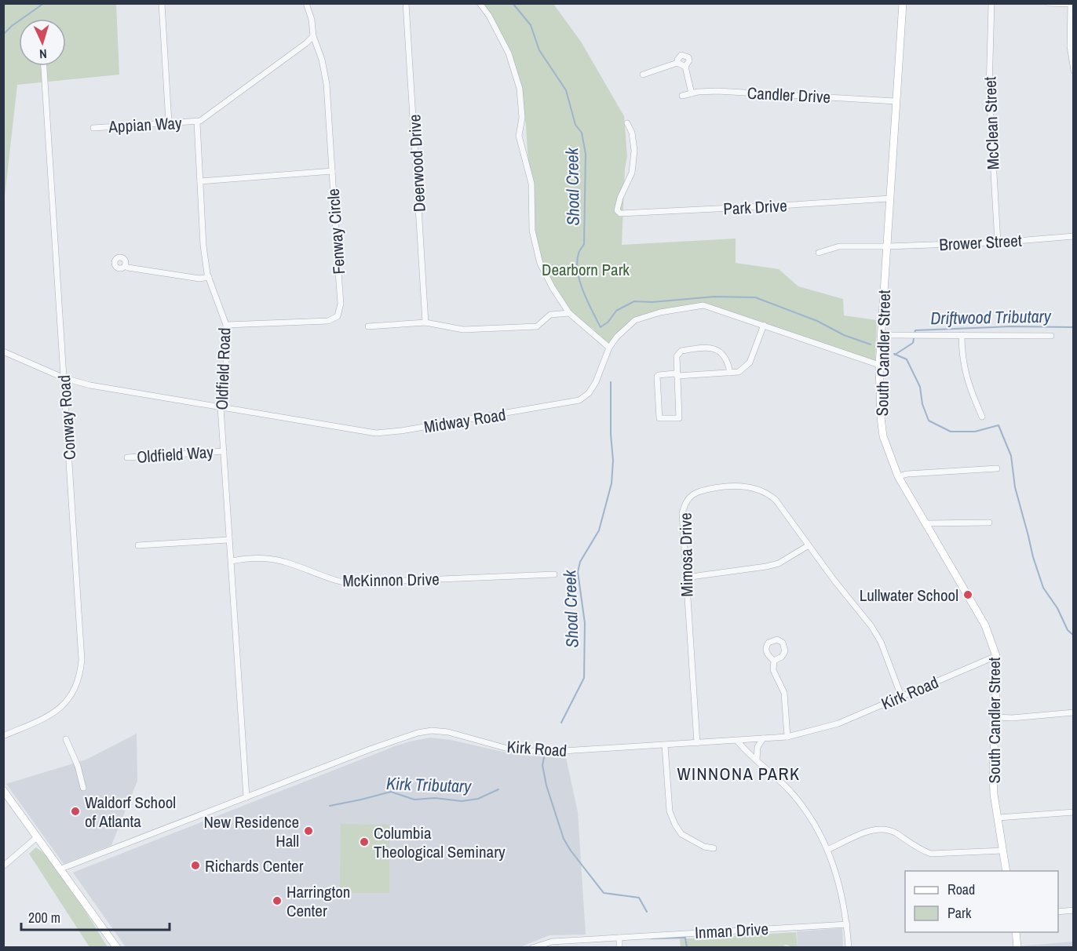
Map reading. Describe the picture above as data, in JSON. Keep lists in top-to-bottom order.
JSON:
{
  "streets": {
    "main road": ["South Candler Street"],
    "street": [
      "Candler Drive",
      "McClean Street",
      "Appian Way",
      "Deerwood Drive",
      "Park Drive",
      "Fenway Circle",
      "Brower Street",
      "Oldfield Road",
      "Conway Road",
      "Midway Road",
      "Oldfield Way",
      "Mimosa Drive",
      "McKinnon Drive",
      "Kirk Road",
      "Inman Drive"
    ]
  },
  "crossings": [
    ["Candler Drive", "South Candler Street"],
    ["McClean Street", "Brower Street"],
    ["Appian Way", "Oldfield Road"],
    ["Park Drive", "South Candler Street"],
    ["Fenway Circle", "Oldfield Road"],
    ["Brower Street", "South Candler Street"],
    ["South Candler Street", "Midway Road"],
    ["South Candler Street", "Kirk Road"],
    ["Oldfield Road", "Midway Road"],
    ["Oldfield Road", "Oldfield Way"],
    ["Oldfield Road", "McKinnon Drive"],
    ["Oldfield Road", "Kirk Road"],
    ["Conway Road", "Midway Road"],
    ["Mimosa Drive", "Kirk Road"]
  ],
  "districts": ["WINNONA PARK"],
  "water": ["Shoal Creek", "Driftwood Tributary", "Kirk Tributary"],
  "parks": ["Dearborn Park"],
  "places": [
    "Lullwater School",
    "Waldorf School of Atlanta",
    "New Residence Hall",
    "Columbia Theological Seminary",
    "Richards Center",
    "Harrington Center"
  ],
  "legend": ["Road", "Park"],
  "scale_bar": "200 m",
  "north": "bottom"
}
